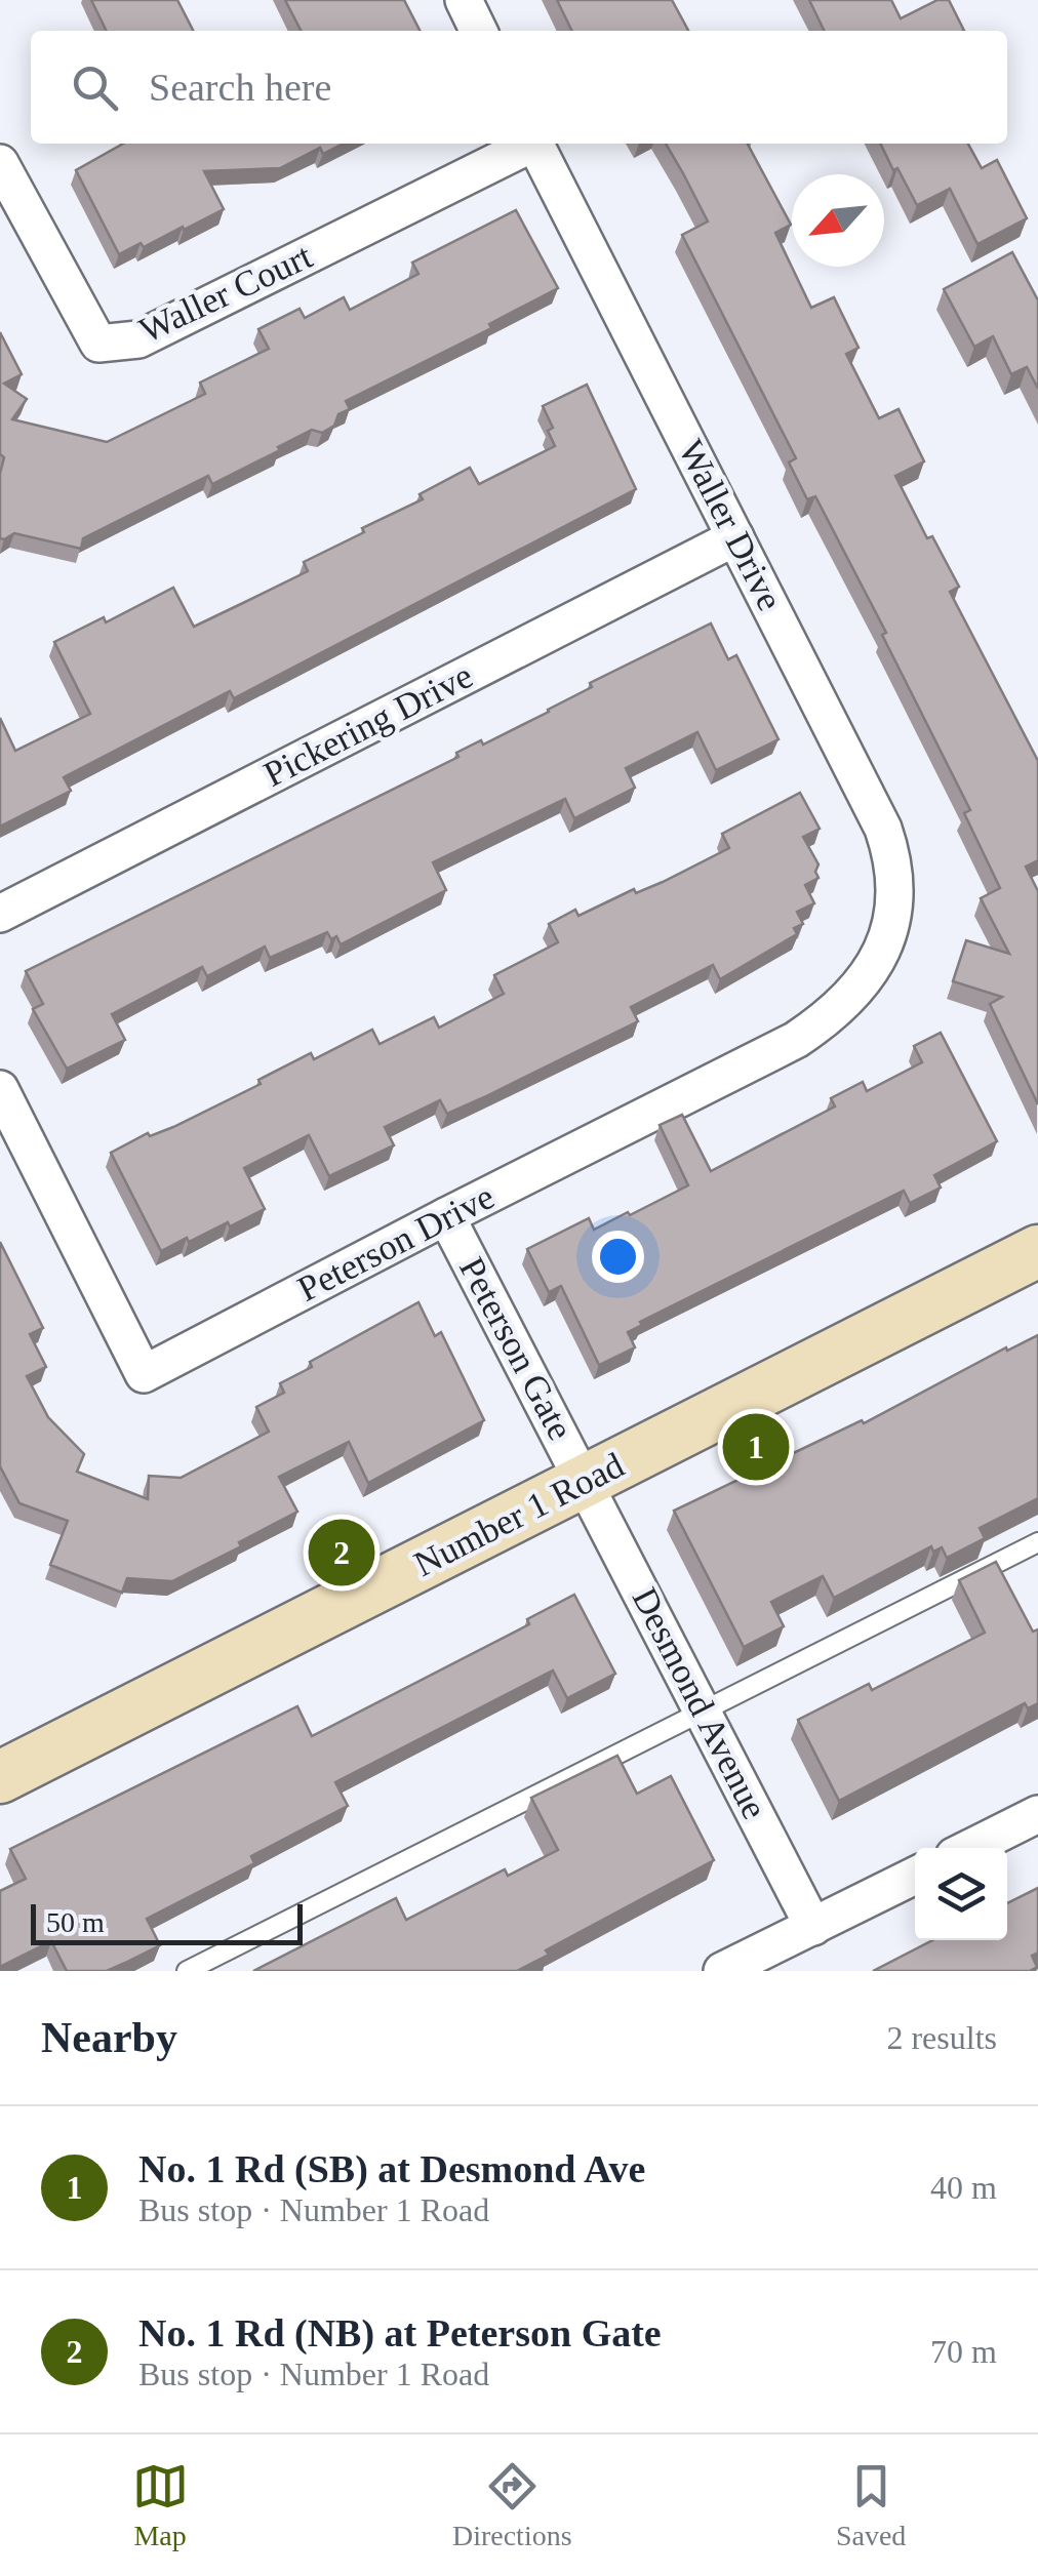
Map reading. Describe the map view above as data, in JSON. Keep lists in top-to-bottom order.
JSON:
{
  "streets": {
    "main road": ["Number 1 Road"],
    "street": [
      "Waller Court",
      "Waller Drive",
      "Pickering Drive",
      "Peterson Drive",
      "Peterson Gate",
      "Desmond Avenue"
    ]
  },
  "crossings": [
    ["Waller Drive", "Pickering Drive"],
    ["Waller Drive", "Peterson Drive"],
    ["Peterson Drive", "Peterson Gate"],
    ["Peterson Gate", "Number 1 Road"],
    ["Peterson Gate", "Desmond Avenue"],
    ["Number 1 Road", "Desmond Avenue"]
  ],
  "scale_bar": "50 m",
  "north": "bottom left",
  "page": {
    "search": "Search here",
    "pins": ["1", "2"],
    "scale": "50 m",
    "heading": ["Nearby", "2 results"],
    "list": [
      {
        "mark": "1",
        "name": "No. 1 Rd (SB) at Desmond Ave",
        "note": "Bus stop · Number 1 Road",
        "value": "40 m"
      },
      {
        "mark": "2",
        "name": "No. 1 Rd (NB) at Peterson Gate",
        "note": "Bus stop · Number 1 Road",
        "value": "70 m"
      }
    ],
    "nav": ["Map", "Directions", "Saved"]
  }
}
